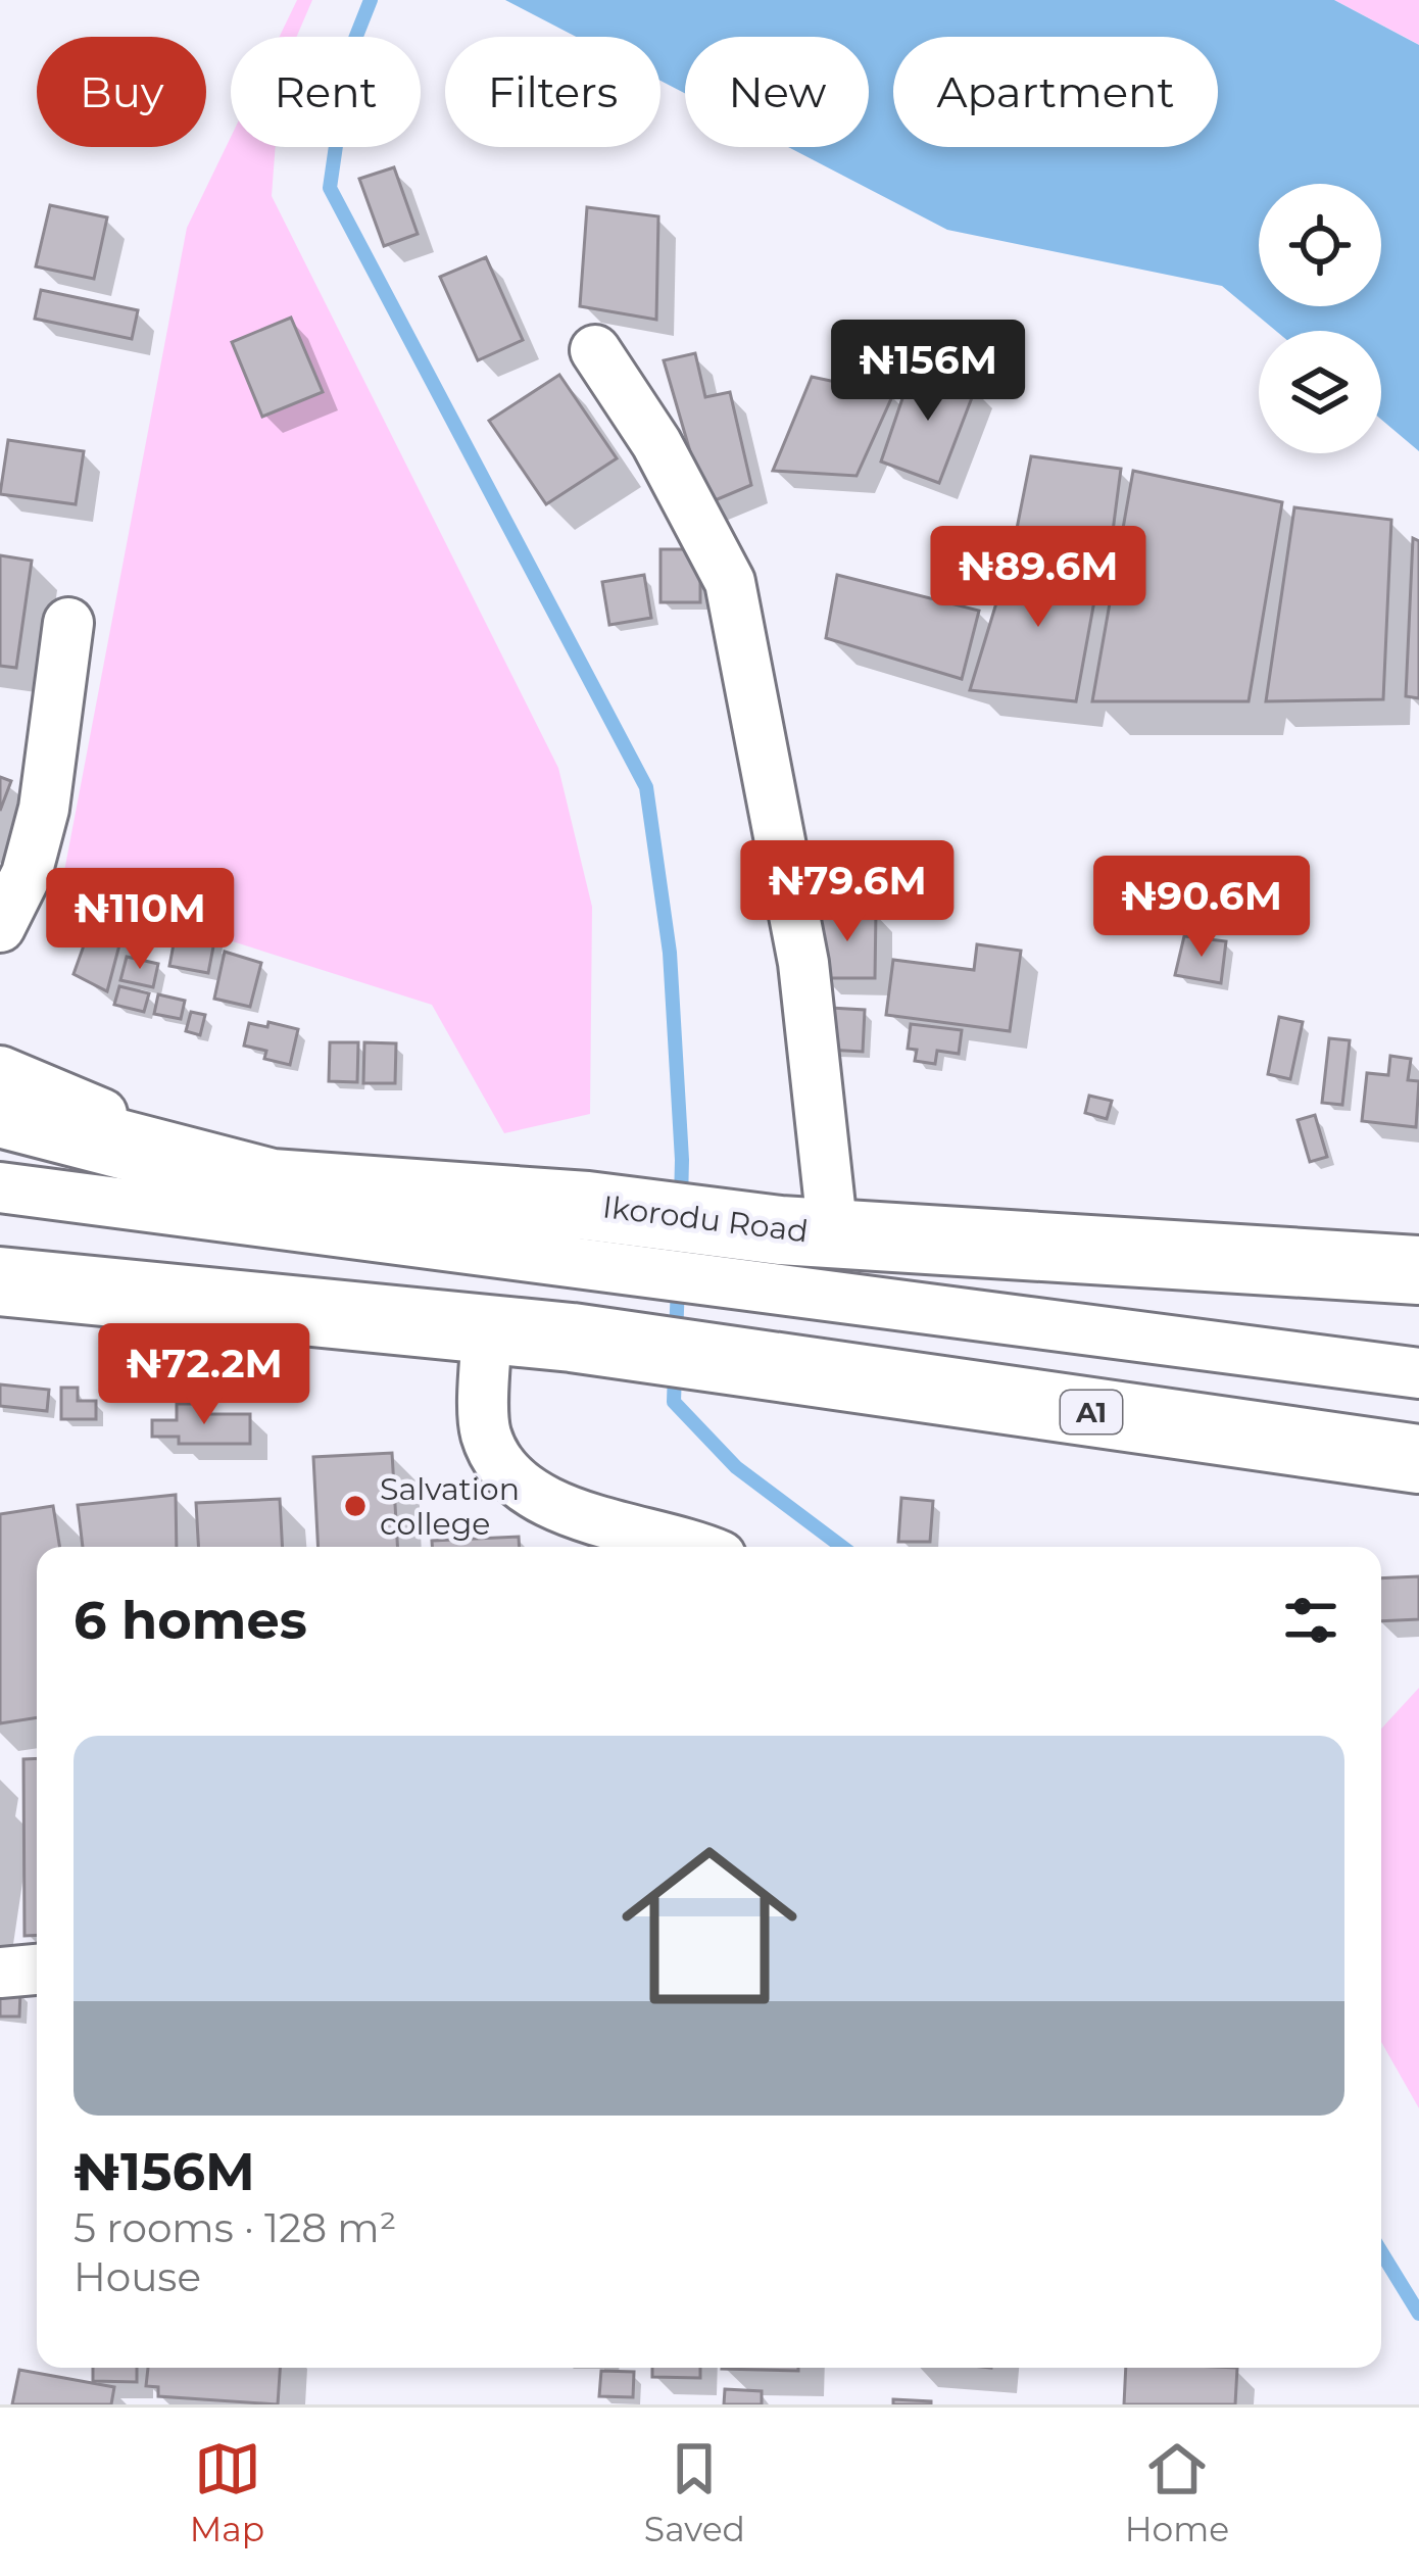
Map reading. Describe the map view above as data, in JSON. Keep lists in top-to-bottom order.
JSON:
{
  "streets": {
    "highway": ["Ikorodu Road", "A1"]
  },
  "places": ["Salvation college"],
  "page": {
    "chip": [
      "Buy",
      "Rent",
      "Filters",
      "New",
      "Apartment"
    ],
    "price": [
      "₦156M",
      "₦89.6M",
      "₦79.6M",
      "₦90.6M",
      "₦110M",
      "₦72.2M"
    ],
    "heading": "6 homes",
    "list": [
      {
        "name": "₦156M",
        "note": "5 rooms · 128 m² · House"
      }
    ],
    "tabs": ["Map", "Saved", "Home"]
  }
}
